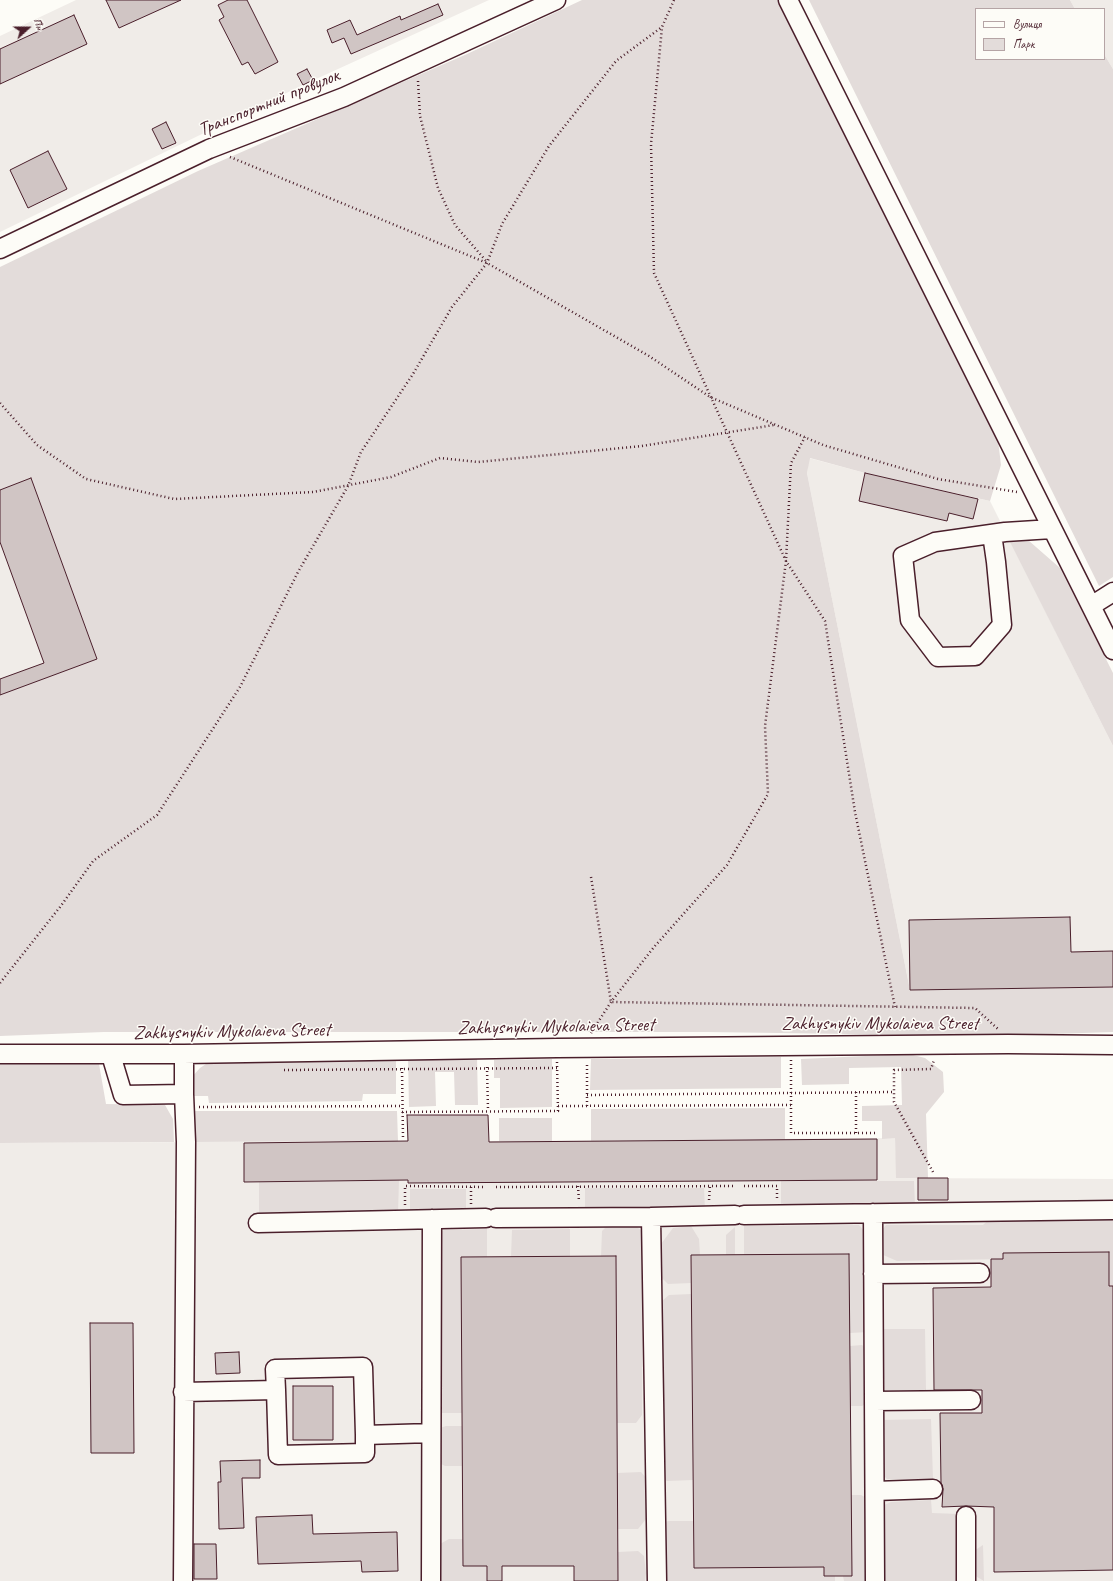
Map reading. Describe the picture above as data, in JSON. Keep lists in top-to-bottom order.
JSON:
{
  "streets": {
    "street": ["Транспортний провулок", "Zakhysnykiv Mykolaieva Street"]
  },
  "legend": ["Вулиця", "Парк"],
  "north": "right"
}
